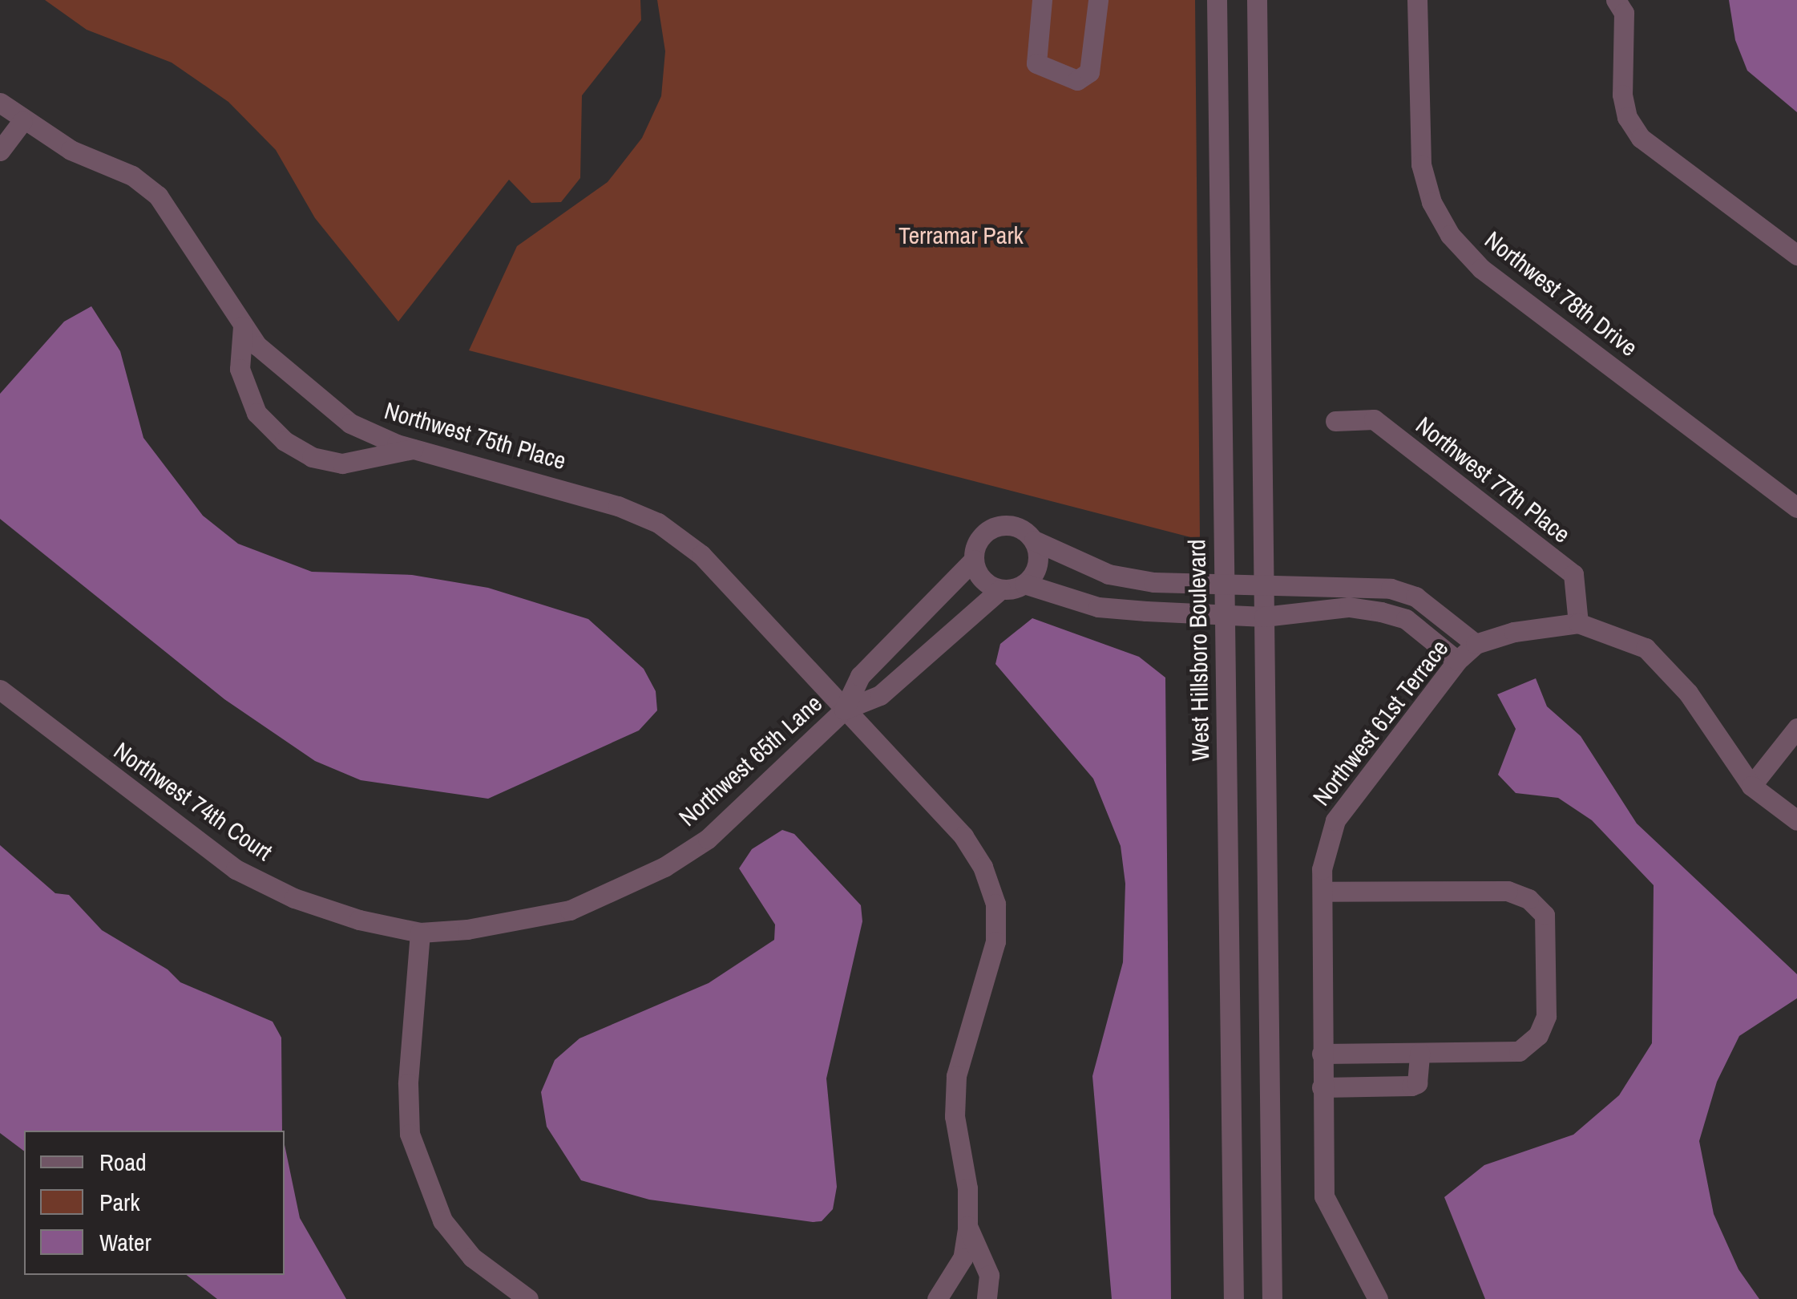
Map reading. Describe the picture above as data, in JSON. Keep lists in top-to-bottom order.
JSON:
{
  "streets": {
    "street": [
      "Northwest 78th Drive",
      "Northwest 75th Place",
      "Northwest 77th Place",
      "West Hillsboro Boulevard",
      "Northwest 61st Terrace",
      "Northwest 65th Lane",
      "Northwest 74th Court"
    ]
  },
  "crossings": [
    ["Northwest 75th Place", "Northwest 65th Lane"],
    ["Northwest 77th Place", "Northwest 61st Terrace"],
    ["Northwest 65th Lane", "Northwest 74th Court"]
  ],
  "parks": ["Terramar Park"],
  "legend": ["Road", "Park", "Water"]
}
